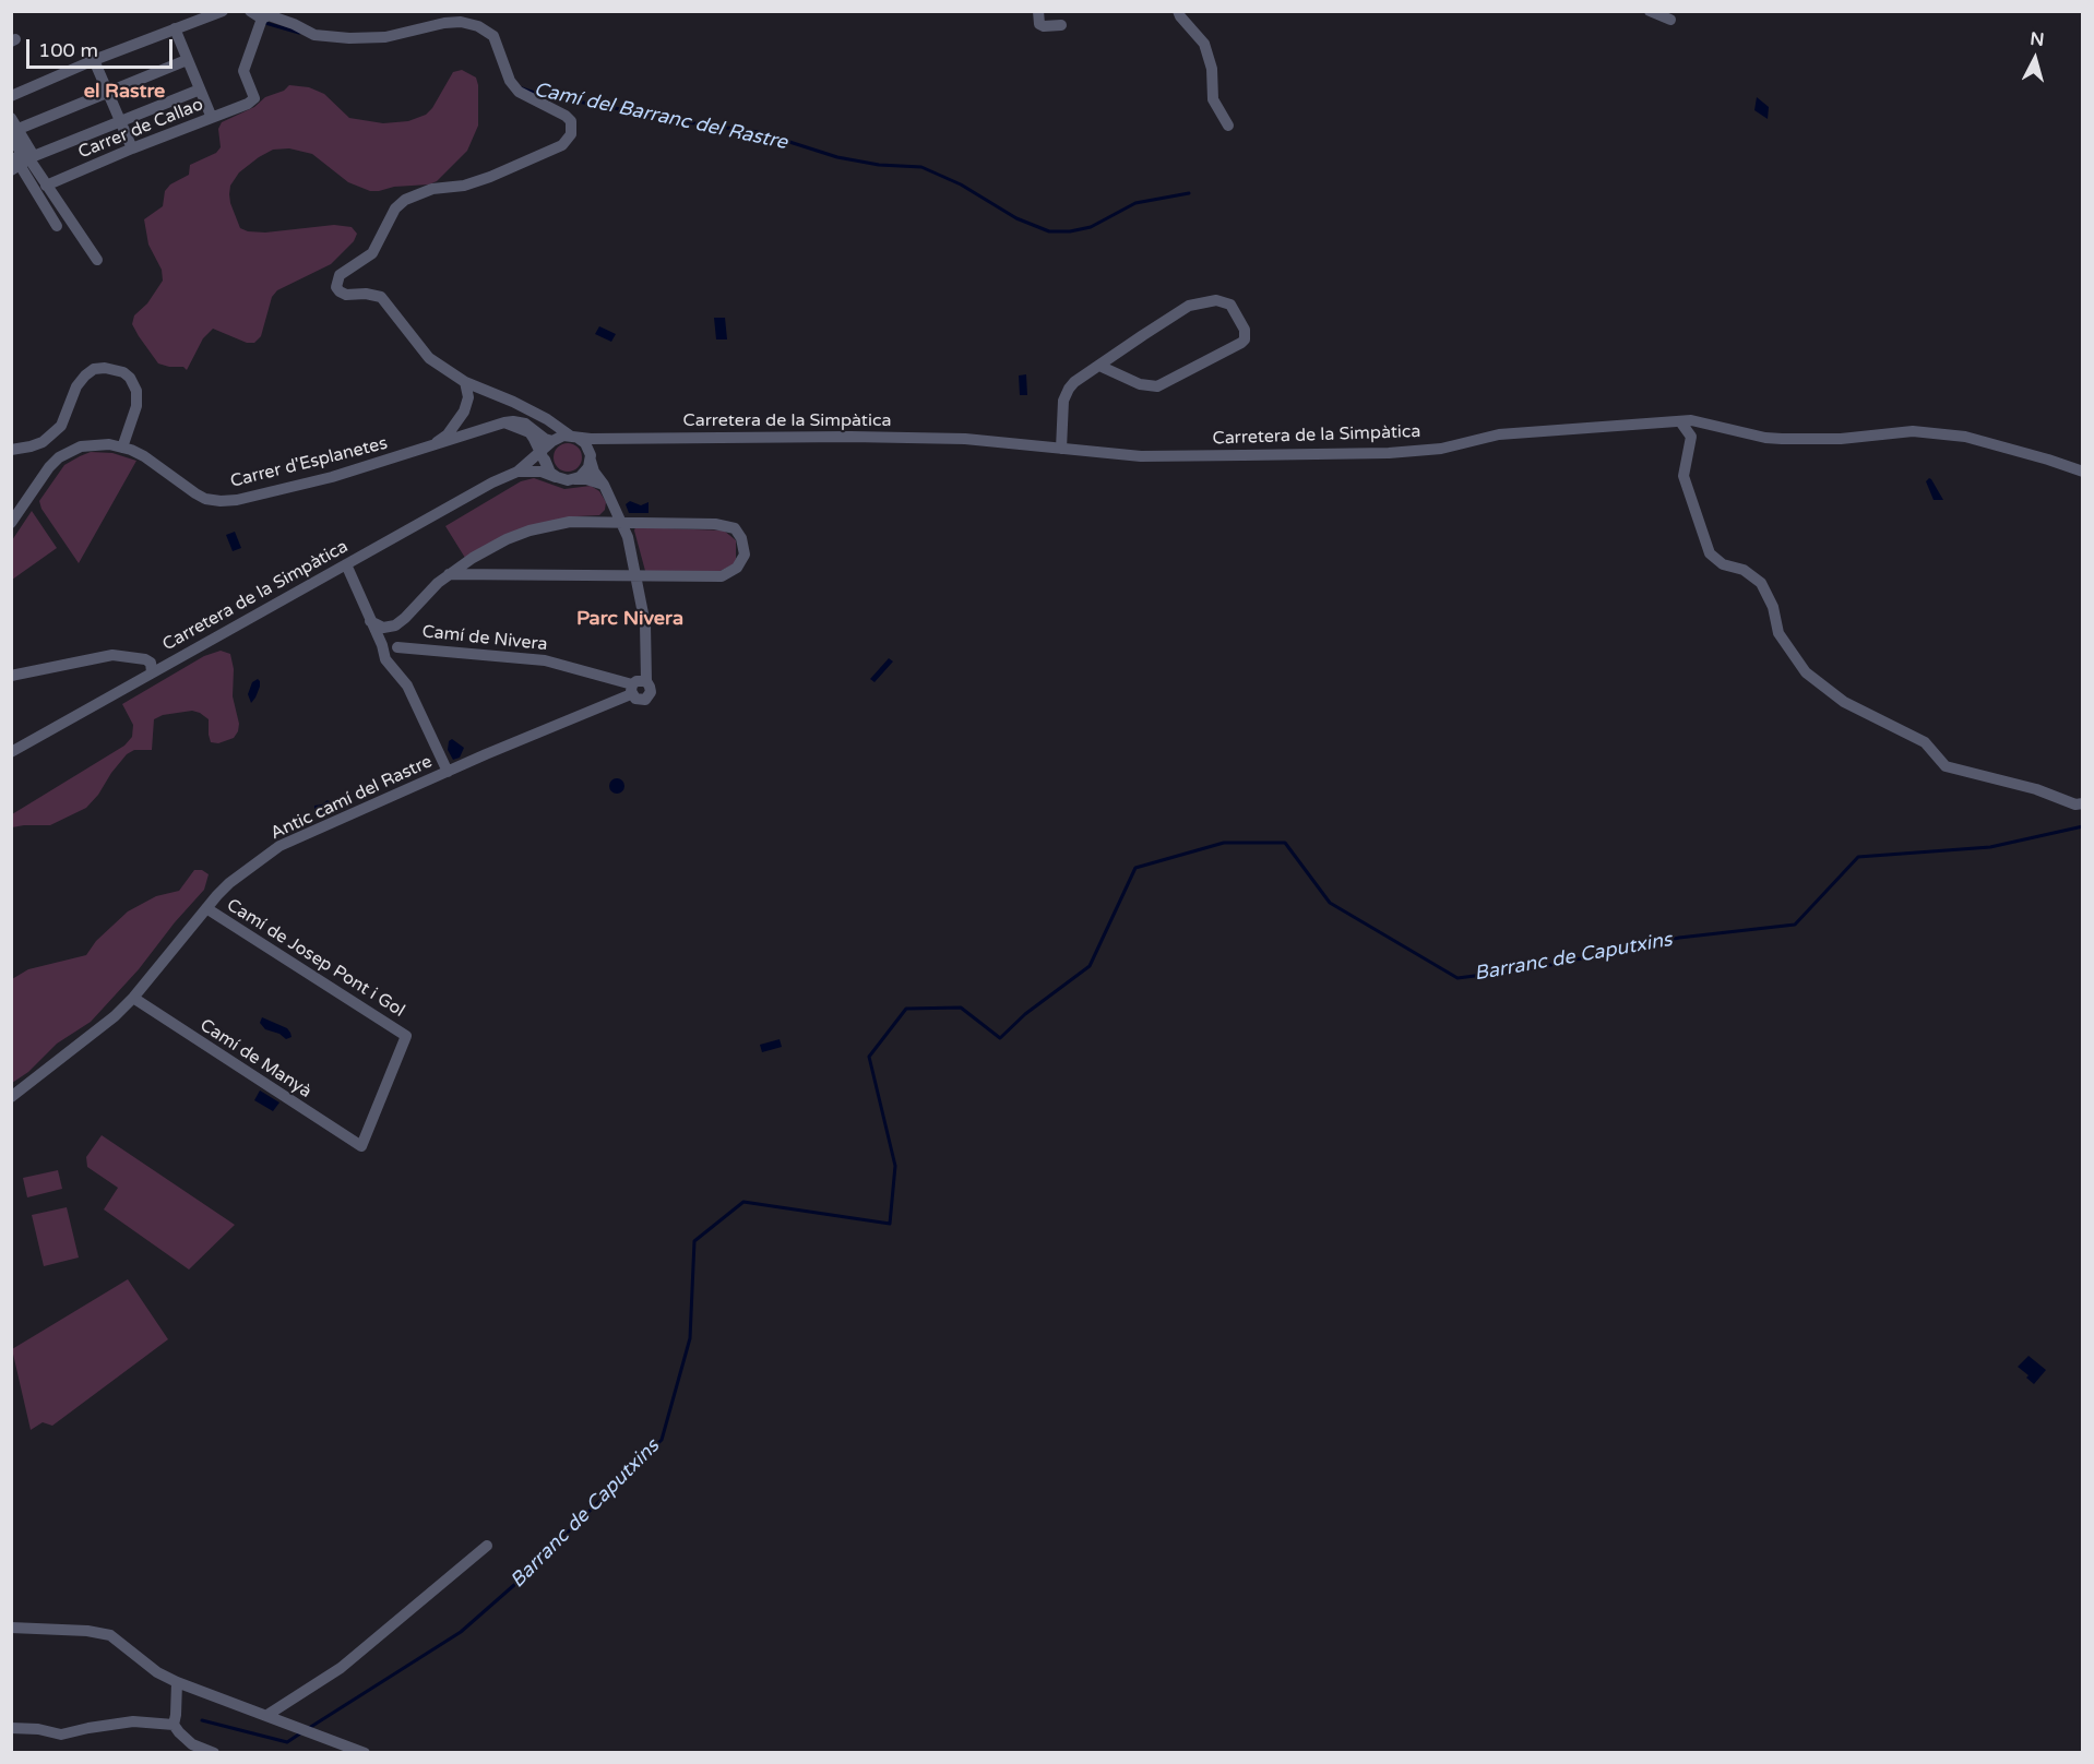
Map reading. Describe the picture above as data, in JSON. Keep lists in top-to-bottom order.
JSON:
{
  "streets": {
    "street": [
      "Carrer de Callao",
      "Carretera de la Simpàtica",
      "Carrer d'Esplanetes",
      "Camí de Nivera",
      "Antic camí del Rastre",
      "Camí de Josep Pont i Gol",
      "Camí de Manyà"
    ]
  },
  "crossings": [
    ["Carretera de la Simpàtica", "Carrer d'Esplanetes"],
    ["Camí de Nivera", "Antic camí del Rastre"],
    ["Antic camí del Rastre", "Camí de Josep Pont i Gol"],
    ["Antic camí del Rastre", "Camí de Manyà"],
    ["Camí de Josep Pont i Gol", "Camí de Manyà"]
  ],
  "districts": ["el Rastre", "Parc Nivera"],
  "water": ["Camí del Barranc del Rastre", "Barranc de Caputxins"],
  "scale_bar": "100 m",
  "north": "top"
}
